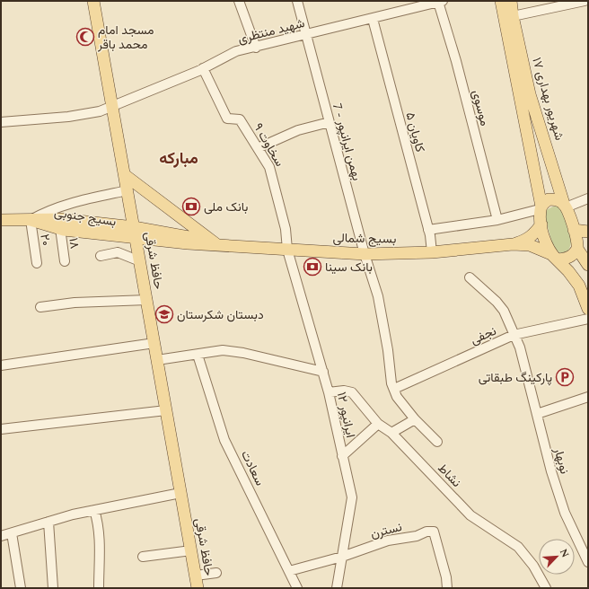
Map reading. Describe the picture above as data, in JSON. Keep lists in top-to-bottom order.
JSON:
{
  "streets": {
    "main road": [
      "۱۷ شهریور بهداری",
      "بسیج جنوبی",
      "بسیج شمالی",
      "حافظ شرقی"
    ],
    "street": [
      "شهید منتظری",
      "موسوی",
      "کاویان ۵",
      "بهمن ایرانپور - 7",
      "سخاوت ۹",
      "۲۰",
      "۱۸",
      "نجفی",
      "ایرانپور ۱۲",
      "نوبهار",
      "سعادت",
      "نشاط",
      "نسترن"
    ]
  },
  "crossings": [
    ["شهید منتظری", "موسوی"],
    ["شهید منتظری", "کاویان ۵"],
    ["شهید منتظری", "بهمن ایرانپور - 7"],
    ["شهید منتظری", "سخاوت ۹"],
    ["شهید منتظری", "حافظ شرقی"],
    ["۱۷ شهریور بهداری", "بسیج شمالی"],
    ["کاویان ۵", "بسیج شمالی"],
    ["بهمن ایرانپور - 7", "بسیج شمالی"],
    ["بهمن ایرانپور - 7", "نجفی"],
    ["سخاوت ۹", "بسیج شمالی"],
    ["سخاوت ۹", "ایرانپور ۱۲"],
    ["بسیج جنوبی", "بسیج شمالی"],
    ["بسیج جنوبی", "۲۰"],
    ["بسیج جنوبی", "۱۸"],
    ["بسیج جنوبی", "حافظ شرقی"],
    ["بسیج شمالی", "حافظ شرقی"],
    ["بسیج شمالی", "ایرانپور ۱۲"],
    ["نجفی", "نوبهار"],
    ["ایرانپور ۱۲", "نشاط"],
    ["ایرانپور ۱۲", "نسترن"],
    ["سعادت", "نسترن"]
  ],
  "districts": ["مبارکه"],
  "places": {
    "mosque": ["مسجد امام محمد باقر"],
    "bank": ["بانک ملی", "بانک سینا"],
    "school or university": ["دبستان شکرستان"],
    "parking": ["پارکینگ طبقاتی"]
  },
  "north": "top right"
}
